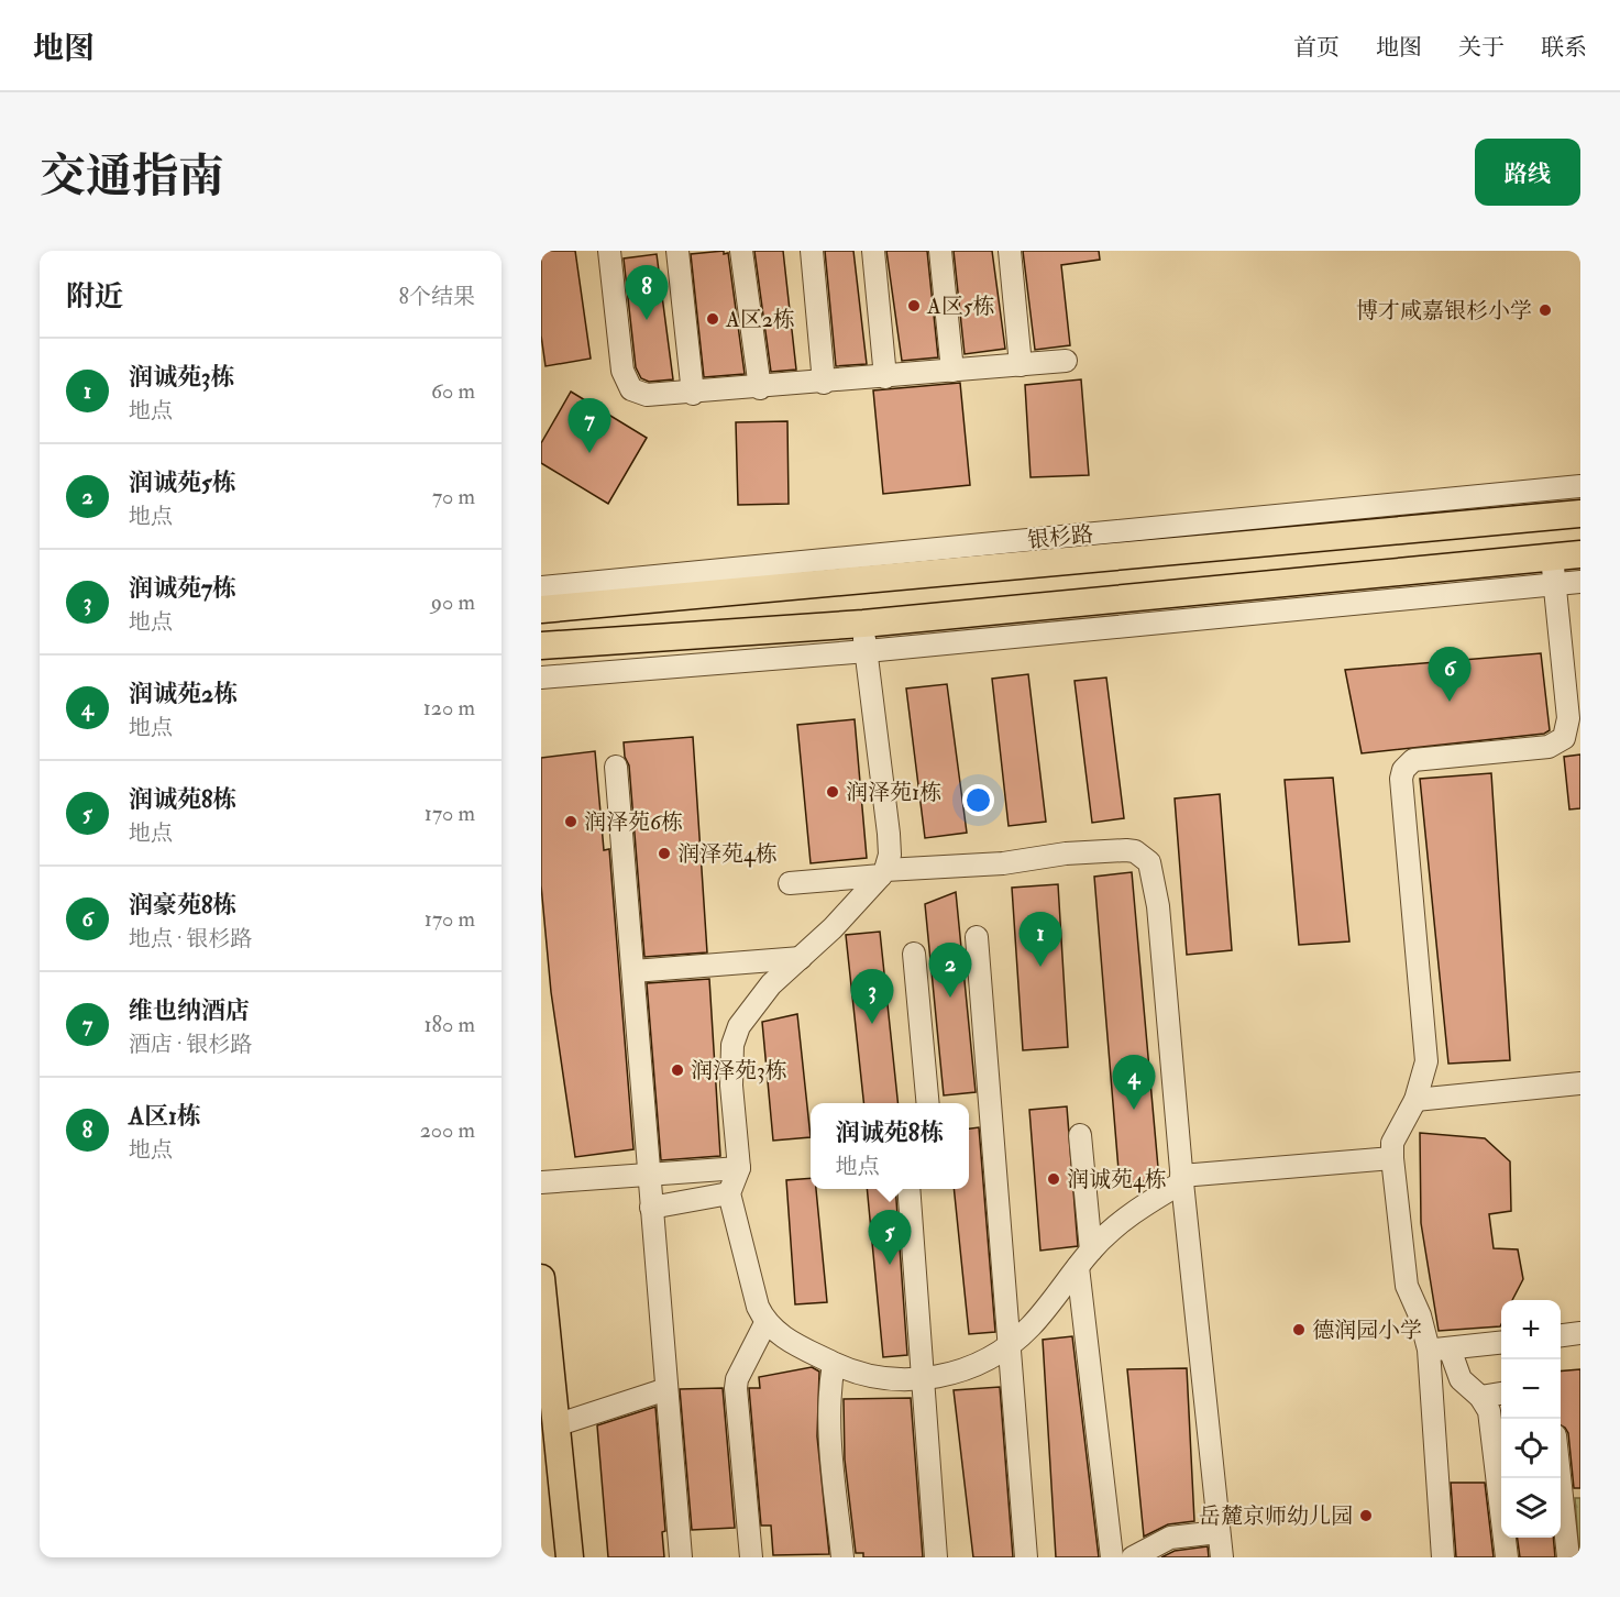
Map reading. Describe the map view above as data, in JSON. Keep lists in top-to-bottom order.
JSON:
{
  "streets": {
    "main road": ["银杉路"]
  },
  "places": [
    "A区5栋",
    "博才咸嘉银杉小学",
    "A区2栋",
    "润泽苑1栋",
    "润泽苑6栋",
    "润泽苑4栋",
    "润泽苑3栋",
    "润诚苑4栋",
    "德润园小学",
    "岳麓京师幼儿园"
  ],
  "page": {
    "header": "地图",
    "nav": [
      "首页",
      "地图",
      "关于",
      "联系"
    ],
    "title": "交通指南",
    "buttons": "路线",
    "heading": ["附近", "8个结果"],
    "pins": [
      "8",
      "7",
      "6",
      "1",
      "2",
      "3",
      "4",
      "5"
    ],
    "list": [
      {
        "mark": "1",
        "name": "润诚苑3栋",
        "note": "地点",
        "value": "60 m"
      },
      {
        "mark": "2",
        "name": "润诚苑5栋",
        "note": "地点",
        "value": "70 m"
      },
      {
        "mark": "3",
        "name": "润诚苑7栋",
        "note": "地点",
        "value": "90 m"
      },
      {
        "mark": "4",
        "name": "润诚苑2栋",
        "note": "地点",
        "value": "120 m"
      },
      {
        "mark": "5",
        "name": "润诚苑8栋",
        "note": "地点",
        "value": "170 m"
      },
      {
        "mark": "6",
        "name": "润豪苑8栋",
        "note": "地点 · 银杉路",
        "value": "170 m"
      },
      {
        "mark": "7",
        "name": "维也纳酒店",
        "note": "酒店 · 银杉路",
        "value": "180 m"
      },
      {
        "mark": "8",
        "name": "A区1栋",
        "note": "地点",
        "value": "200 m"
      }
    ],
    "popup": ["润诚苑8栋", "地点"],
    "map_buttons": ["+", "−"]
  }
}
